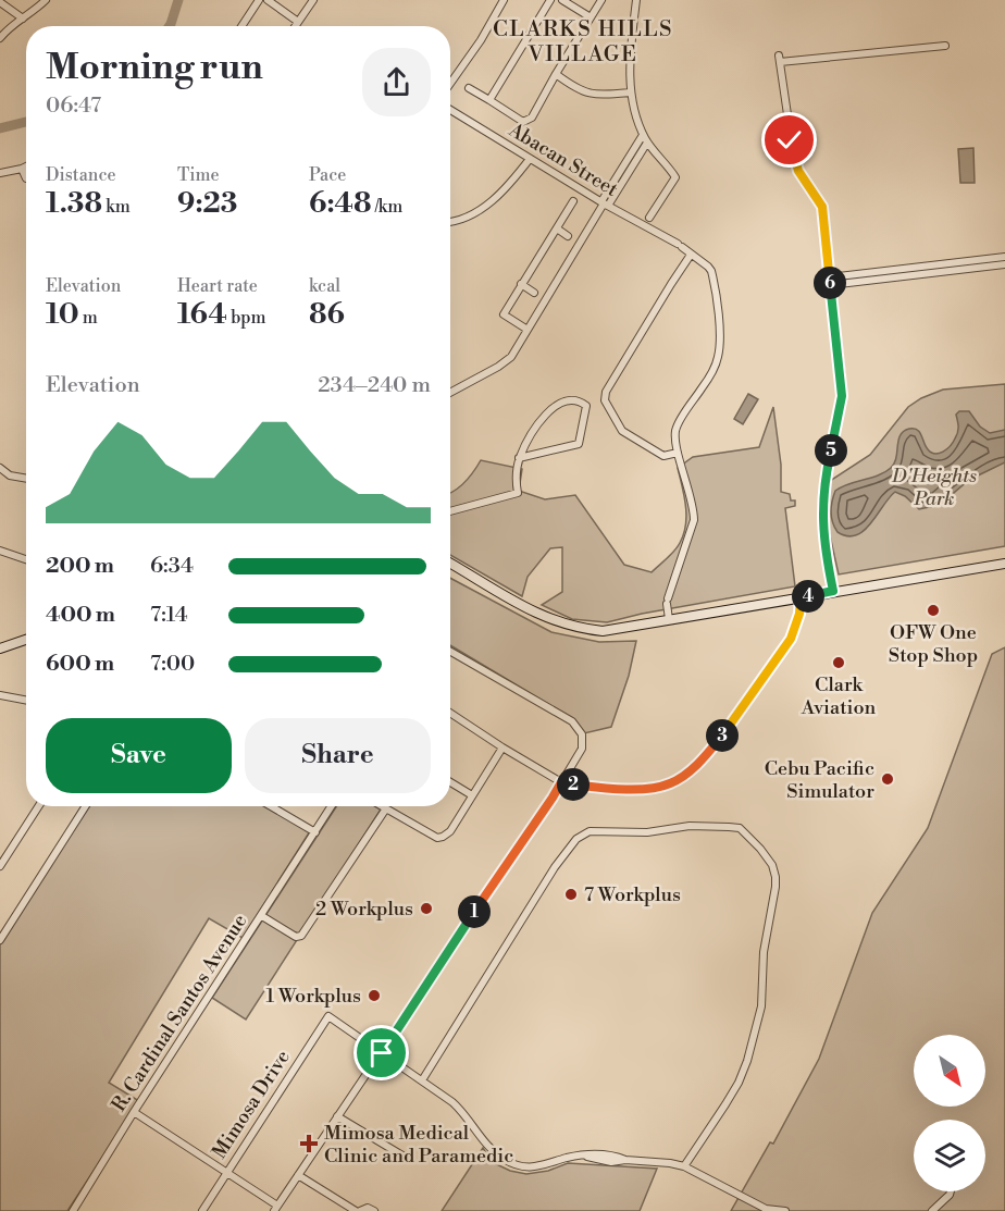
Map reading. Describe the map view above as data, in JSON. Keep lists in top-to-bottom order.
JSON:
{
  "streets": {
    "street": ["Abacan Street", "R. Cardinal Santos Avenue", "Mimosa Drive"]
  },
  "districts": ["CLARKS HILLS VILLAGE"],
  "parks": ["D'Heights Park"],
  "places": {
    "other": [
      "OFW One Stop Shop",
      "Clark Aviation",
      "Cebu Pacific Simulator",
      "7 Workplus",
      "2 Workplus",
      "1 Workplus"
    ],
    "health": ["Mimosa Medical Clinic and Paramedic"]
  },
  "north": "bottom right",
  "page": {
    "heading": ["Morning run", "06:47"],
    "stats": [
      ["Distance", "1.38 km"],
      ["Time", "9:23"],
      ["Pace", "6:48 /km"],
      ["Elevation", "10 m"],
      ["Heart rate", "164 bpm"],
      ["kcal", "86"]
    ],
    "pins": [
      "6",
      "5",
      "4",
      "3",
      "2",
      "1"
    ],
    "chart": ["Elevation", "234–240 m"],
    "list": [
      {
        "name": "200 m",
        "note": "6:34"
      },
      {
        "name": "400 m",
        "note": "7:14"
      },
      {
        "name": "600 m",
        "note": "7:00"
      }
    ],
    "buttons": ["Save", "Share"]
  }
}
